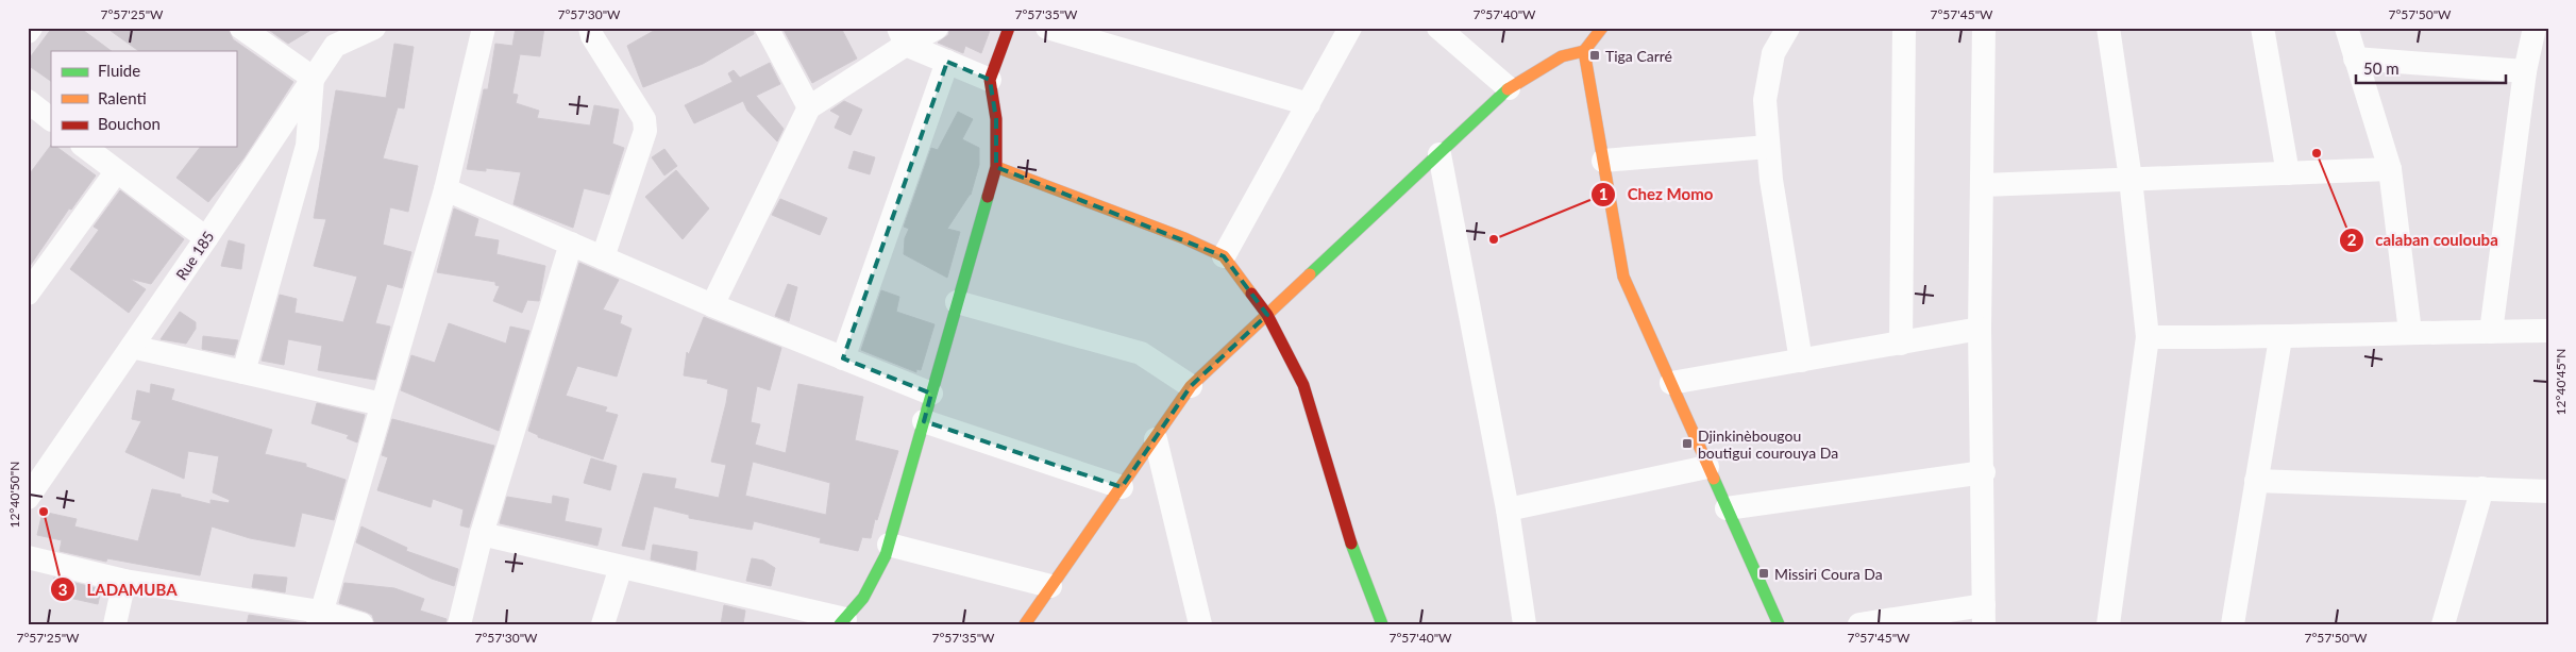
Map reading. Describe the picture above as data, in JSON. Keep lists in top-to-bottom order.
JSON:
{
  "streets": {
    "street": ["Rue 185"]
  },
  "places": {
    "transit": ["Tiga Carré", "Djinkinèbougou boutigui courouya Da", "Missiri Coura Da"],
    "other": ["calaban coulouba", "Chez Momo", "LADAMUBA"]
  },
  "legend": ["Fluide", "Ralenti", "Bouchon"],
  "scale_bar": "50 m",
  "coordinates": [
    "7°57'25\"W",
    "7°57'30\"W",
    "7°57'35\"W",
    "7°57'40\"W",
    "7°57'45\"W",
    "7°57'50\"W",
    "12°40'45\"N",
    "12°40'50\"N"
  ]
}
